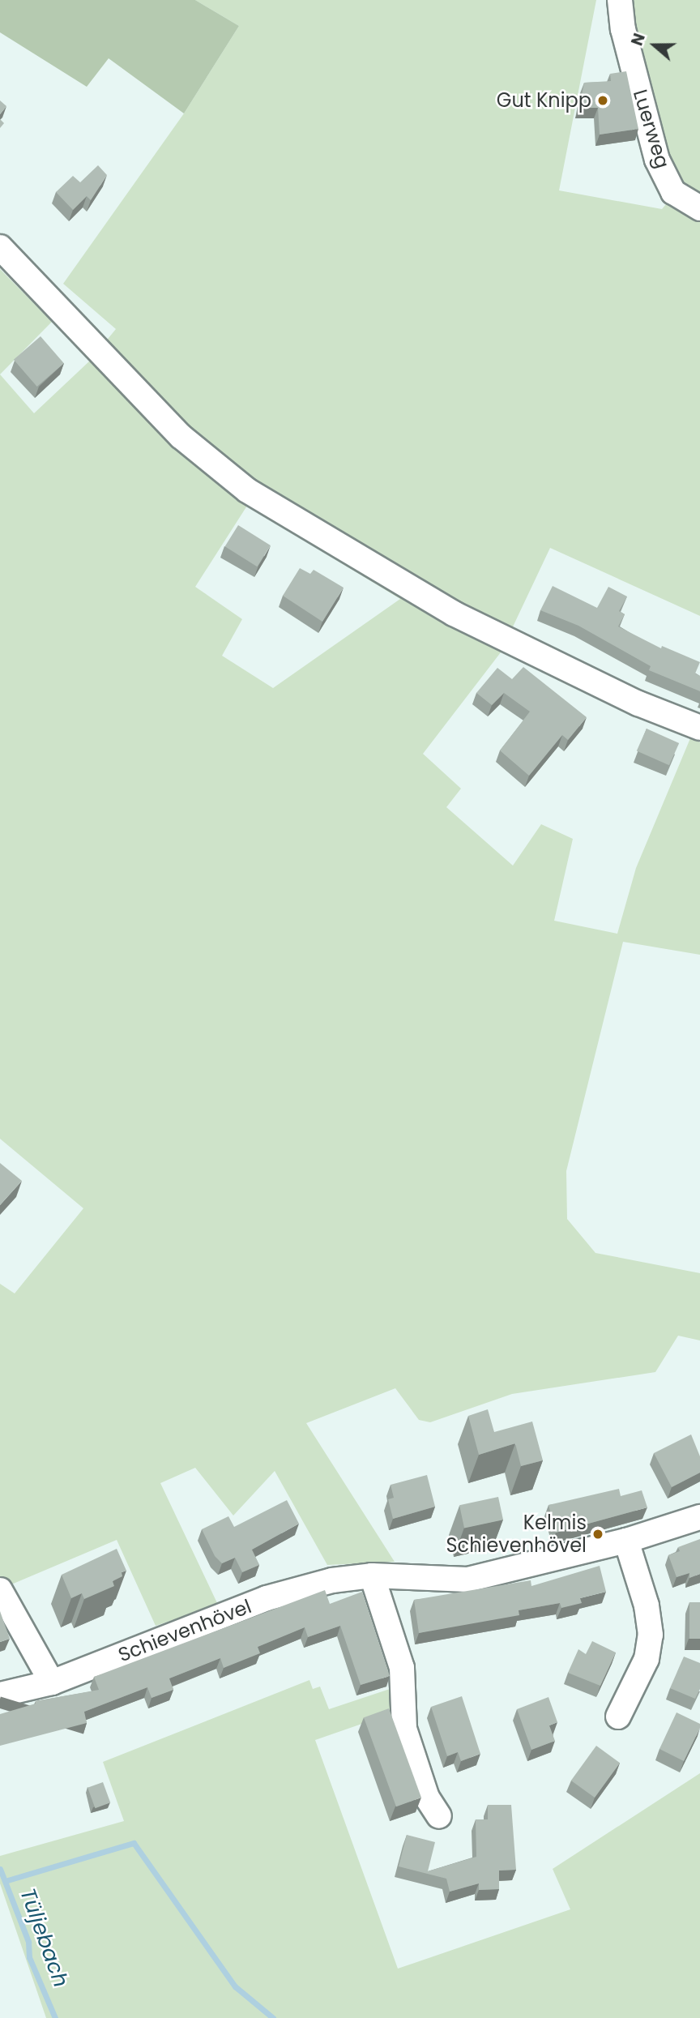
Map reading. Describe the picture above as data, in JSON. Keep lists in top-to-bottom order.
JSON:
{
  "streets": {
    "street": ["Luerweg", "Schievenhövel"]
  },
  "water": ["Tüljebach"],
  "places": ["Gut Knipp", "Kelmis Schievenhövel"],
  "north": "left"
}
